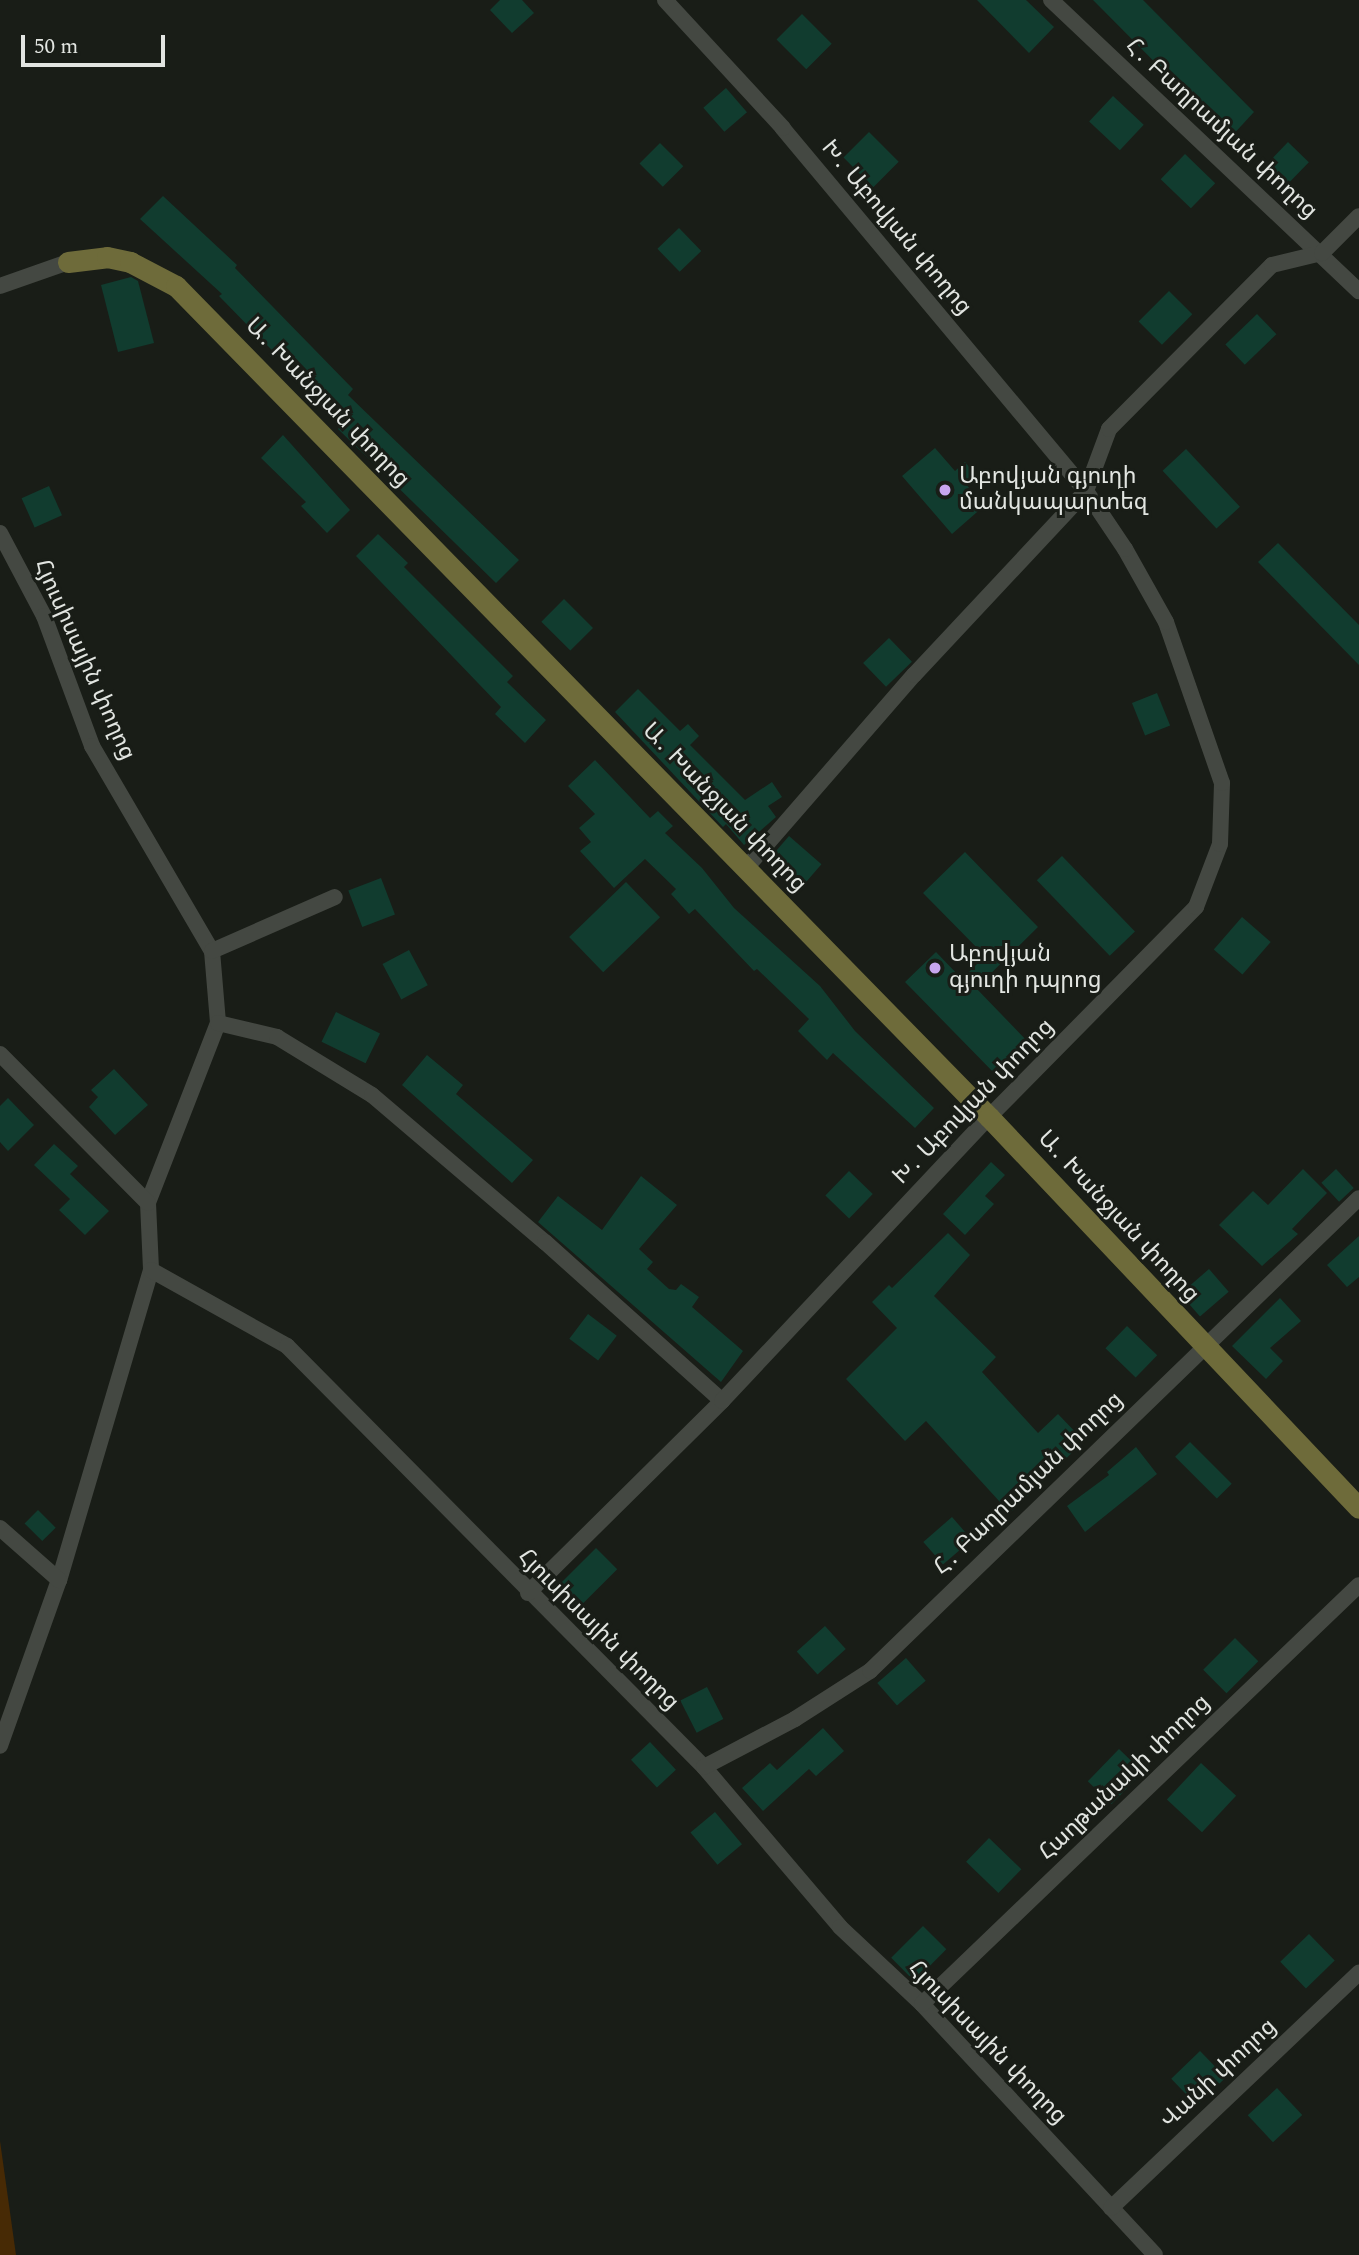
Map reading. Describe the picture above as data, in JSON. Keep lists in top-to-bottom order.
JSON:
{
  "streets": {
    "street": [
      "Հ․ Բաղրամյան փողոց",
      "Խ․ Աբովյան փողոց",
      "Ա․ Խանջյան փողոց",
      "Հյուսիսային փողոց",
      "Հաղթանակի փողոց",
      "Վանի փողոց"
    ]
  },
  "crossings": [
    ["Հ․ Բաղրամյան փողոց", "Ա․ Խանջյան փողոց"],
    ["Հ․ Բաղրամյան փողոց", "Հյուսիսային փողոց"],
    ["Խ․ Աբովյան փողոց", "Ա․ Խանջյան փողոց"],
    ["Խ․ Աբովյան փողոց", "Հյուսիսային փողոց"],
    ["Հյուսիսային փողոց", "Հաղթանակի փողոց"],
    ["Հյուսիսային փողոց", "Վանի փողոց"]
  ],
  "places": ["Աբովյան գյուղի մանկապարտեզ", "Աբովյան գյուղի դպրոց"],
  "scale_bar": "50 m"
}
